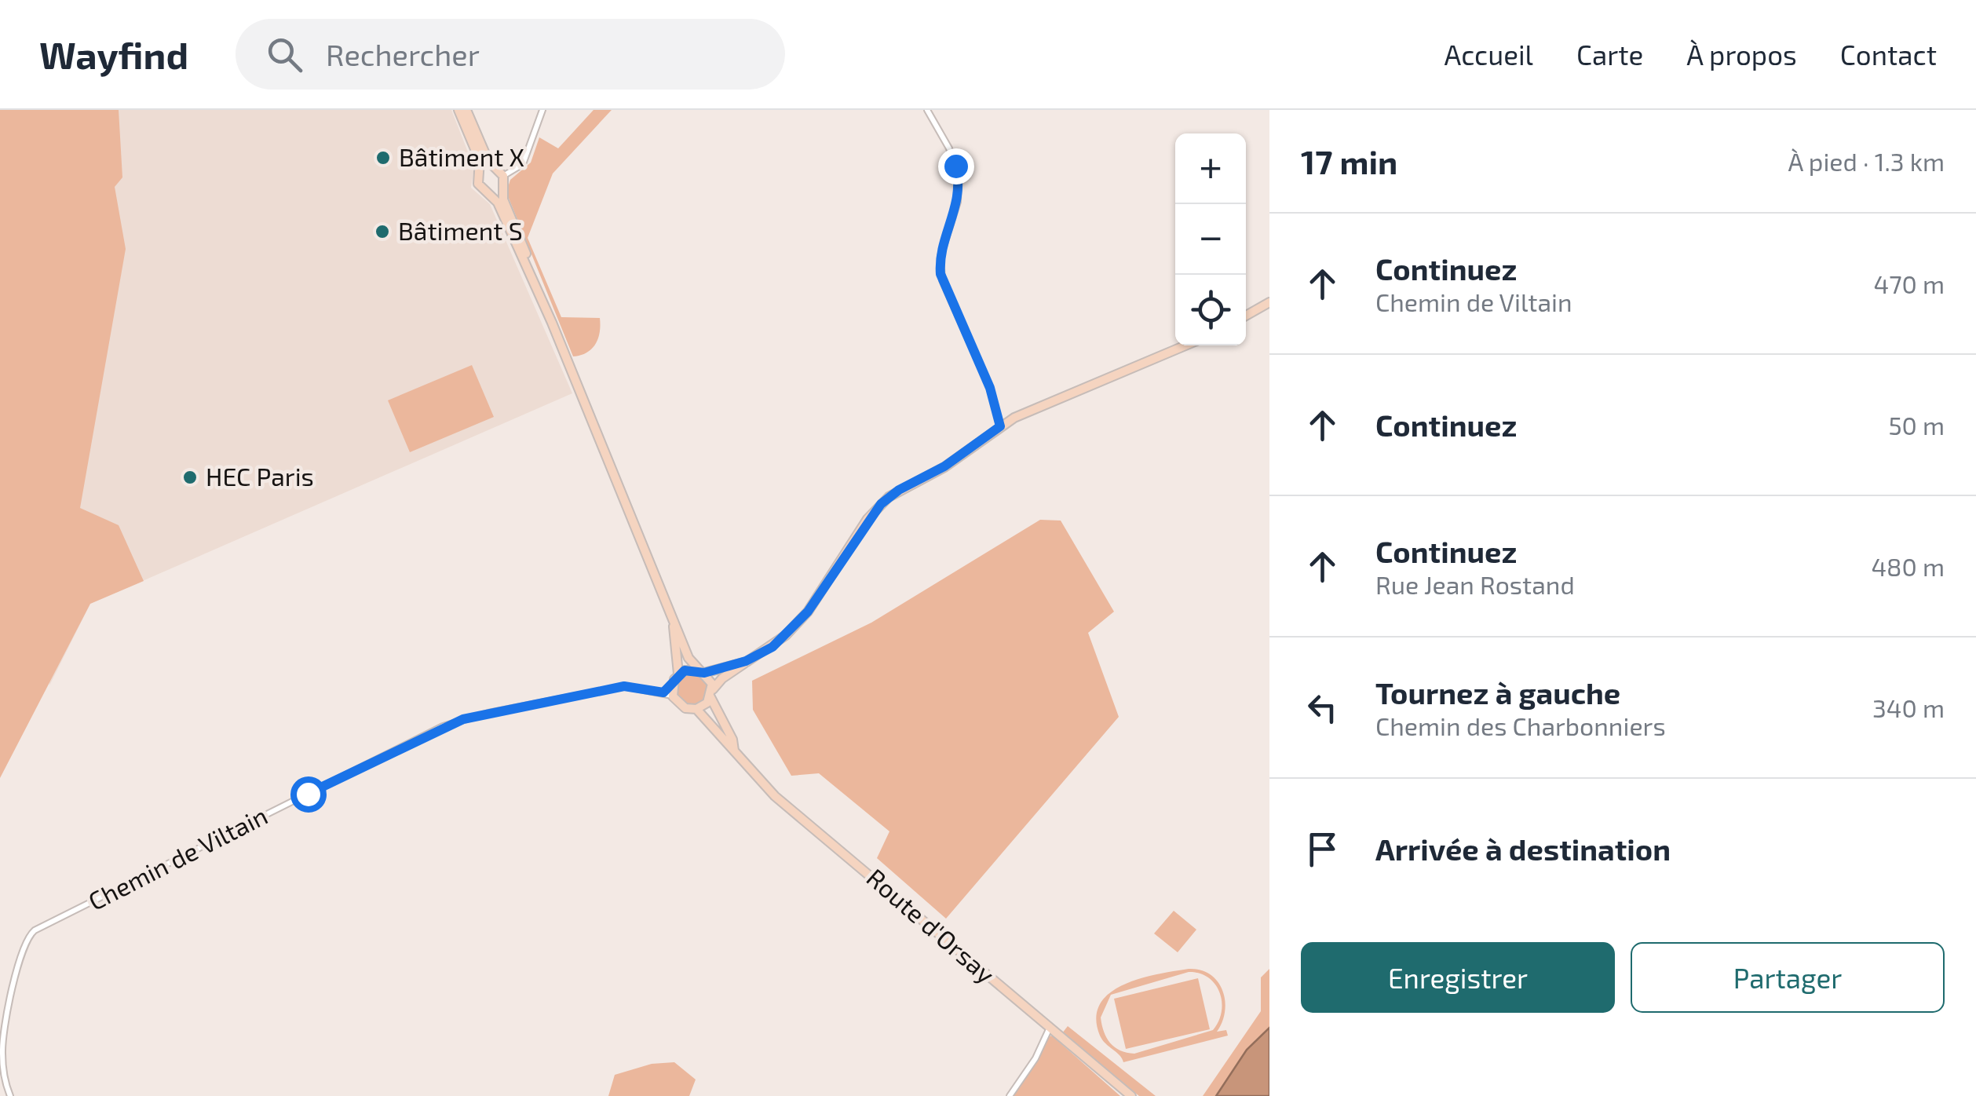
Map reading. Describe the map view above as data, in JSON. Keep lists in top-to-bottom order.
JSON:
{
  "streets": {
    "main road": ["Route d'Orsay"],
    "street": ["Chemin de Viltain"]
  },
  "crossings": [
    ["Chemin de Viltain", "Route d'Orsay"]
  ],
  "places": ["Bâtiment X", "Bâtiment S", "HEC Paris"],
  "page": {
    "header": "Wayfind",
    "search": "Rechercher",
    "nav": [
      "Accueil",
      "Carte",
      "À propos",
      "Contact"
    ],
    "heading": ["17 min", "À pied · 1.3 km"],
    "map_buttons": ["+", "−"],
    "list": [
      ["Continuez", "Chemin de Viltain", "470 m"],
      ["Continuez", "50 m"],
      ["Continuez", "Rue Jean Rostand", "480 m"],
      ["Tournez à gauche", "Chemin des Charbonniers", "340 m"],
      "Arrivée à destination"
    ],
    "buttons": ["Enregistrer", "Partager"]
  }
}
